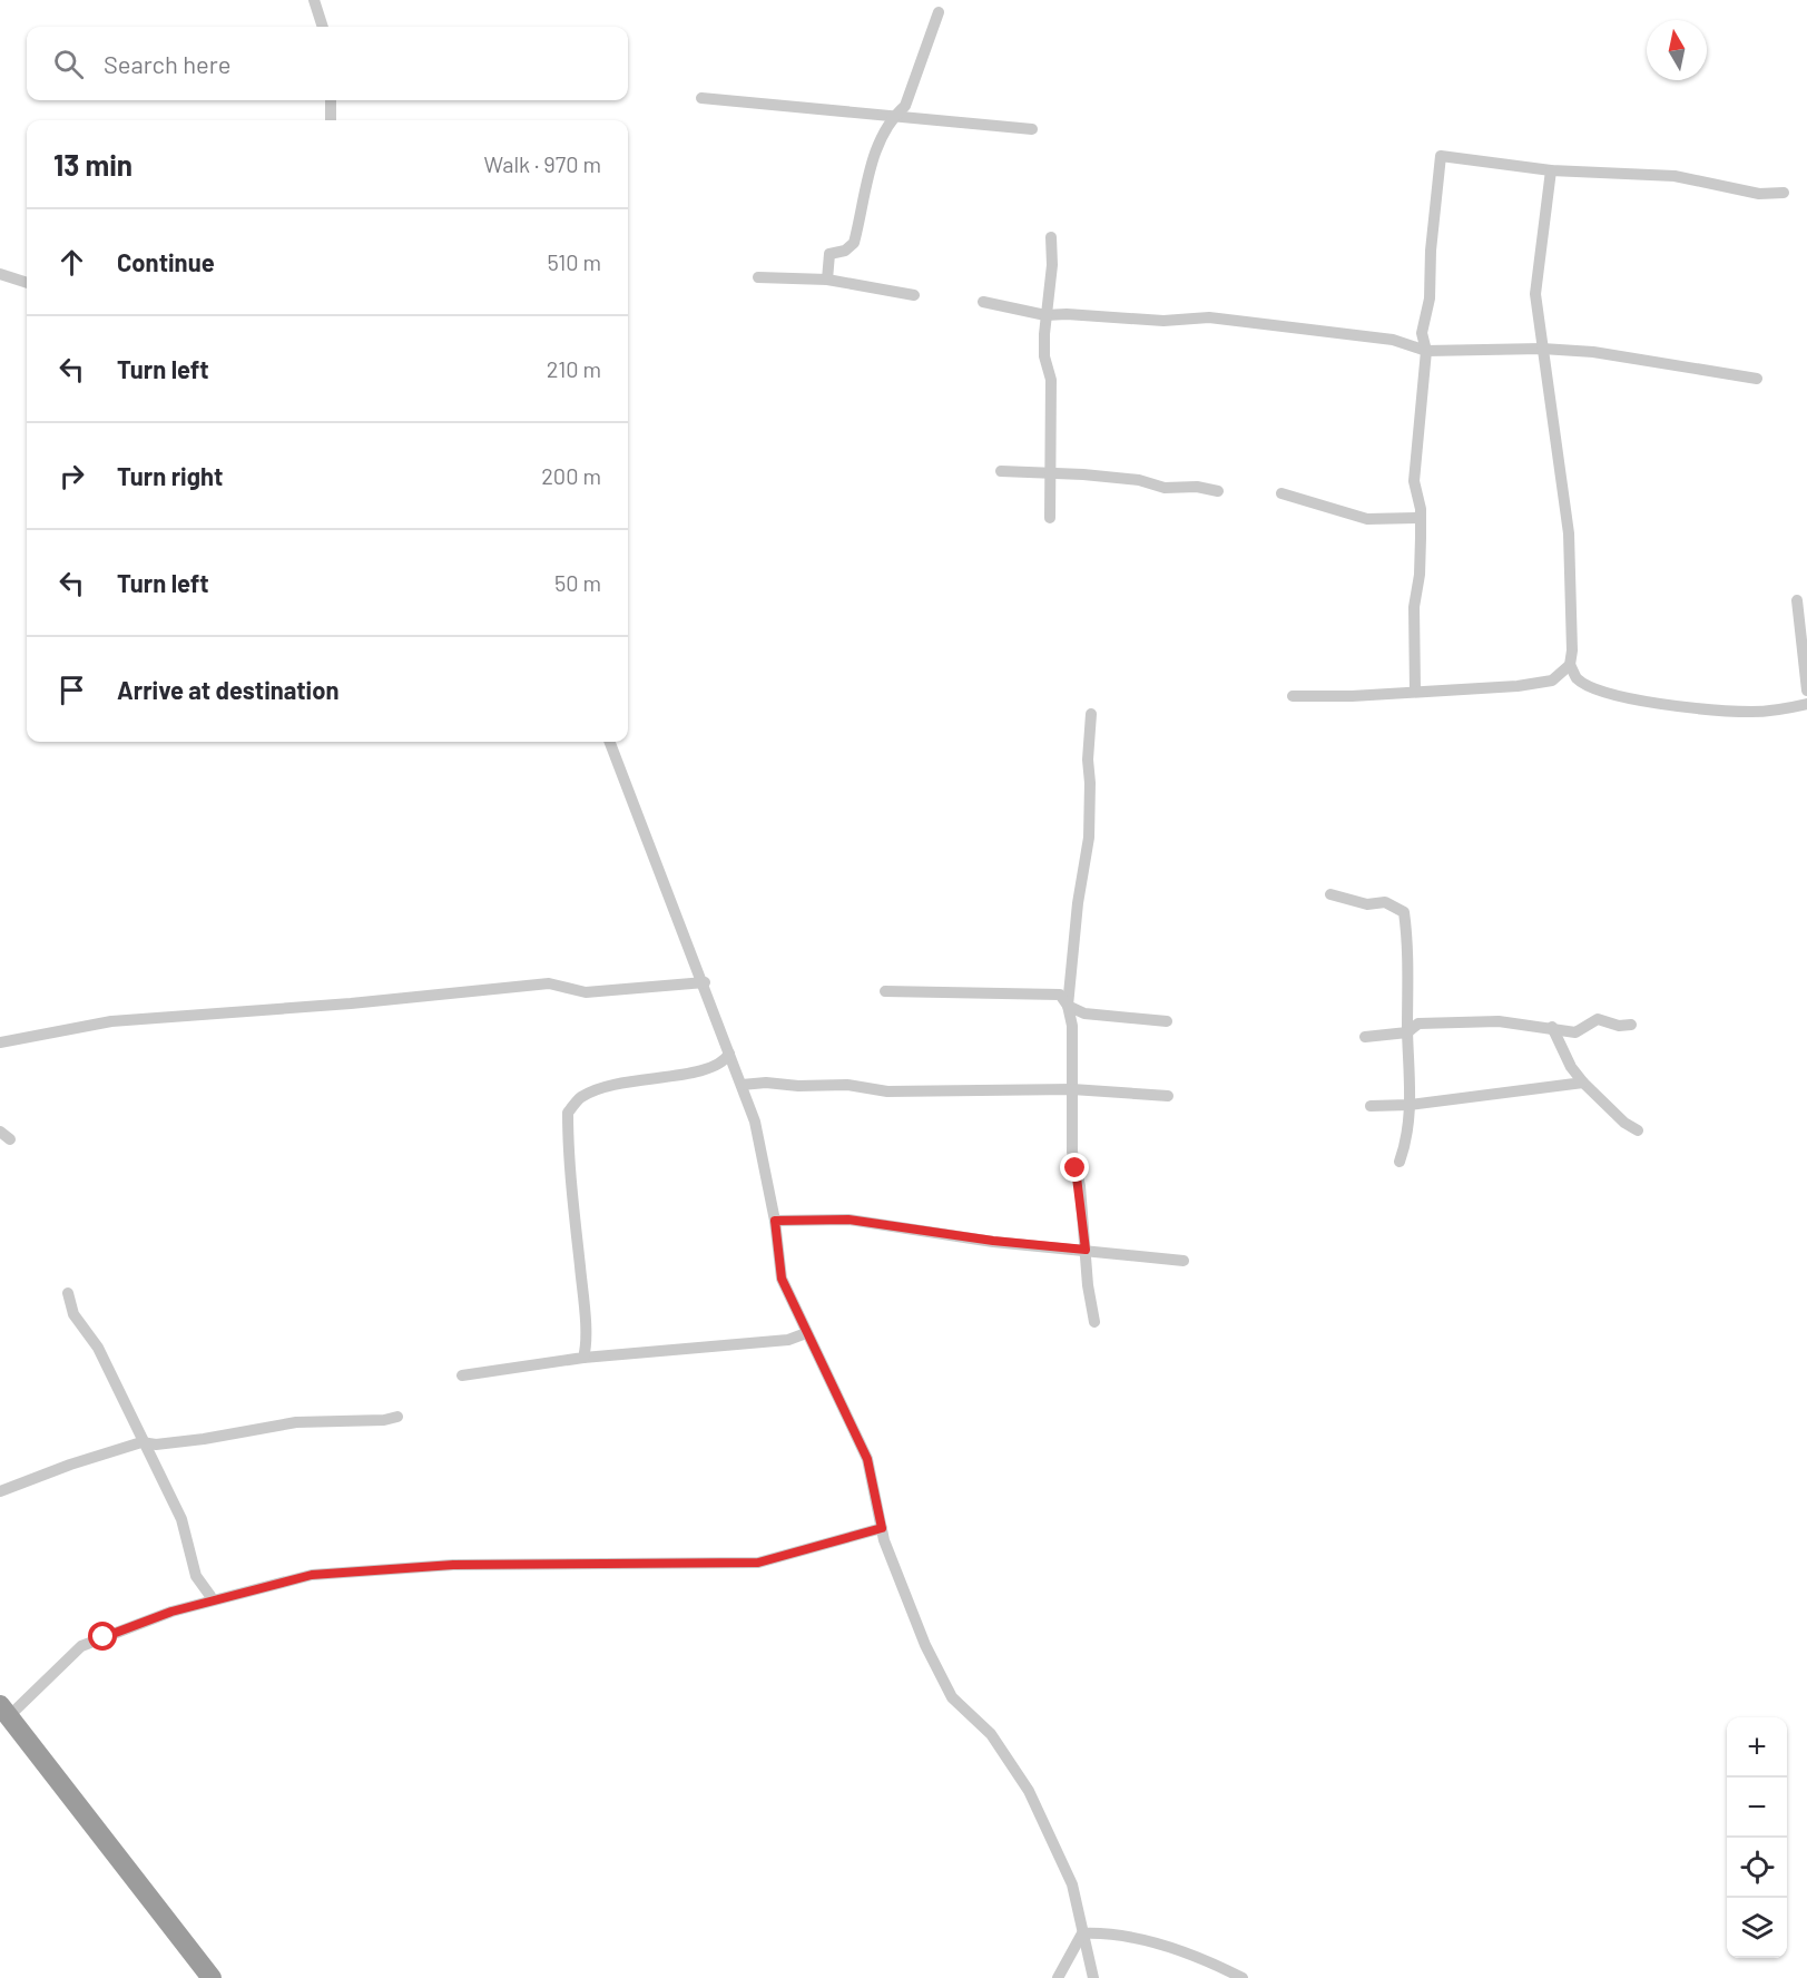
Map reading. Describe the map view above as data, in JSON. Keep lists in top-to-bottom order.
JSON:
{
  "north": "top",
  "page": {
    "search": "Search here",
    "heading": ["13 min", "Walk · 970 m"],
    "list": [
      ["Continue", "510 m"],
      ["Turn left", "210 m"],
      ["Turn right", "200 m"],
      ["Turn left", "50 m"],
      "Arrive at destination"
    ],
    "map_buttons": ["+", "−"]
  }
}
